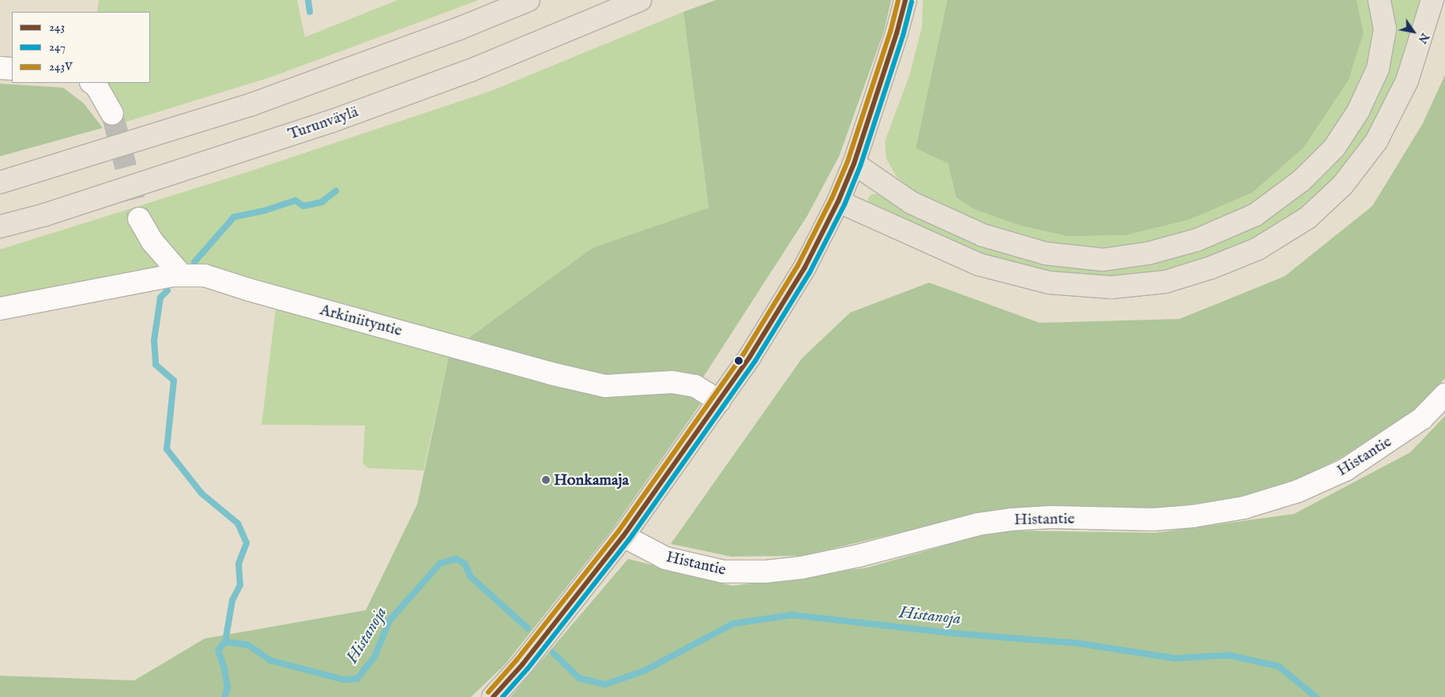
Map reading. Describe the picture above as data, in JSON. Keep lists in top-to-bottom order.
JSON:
{
  "streets": {
    "main road": ["Turunväylä"],
    "street": ["Arkiniityntie", "Histantie"]
  },
  "water": ["Histanoja"],
  "places": ["Honkamaja"],
  "lines": ["transit line 243", "transit line 243V", "transit line 247"],
  "legend": ["243", "247", "243V"],
  "north": "bottom right"
}
